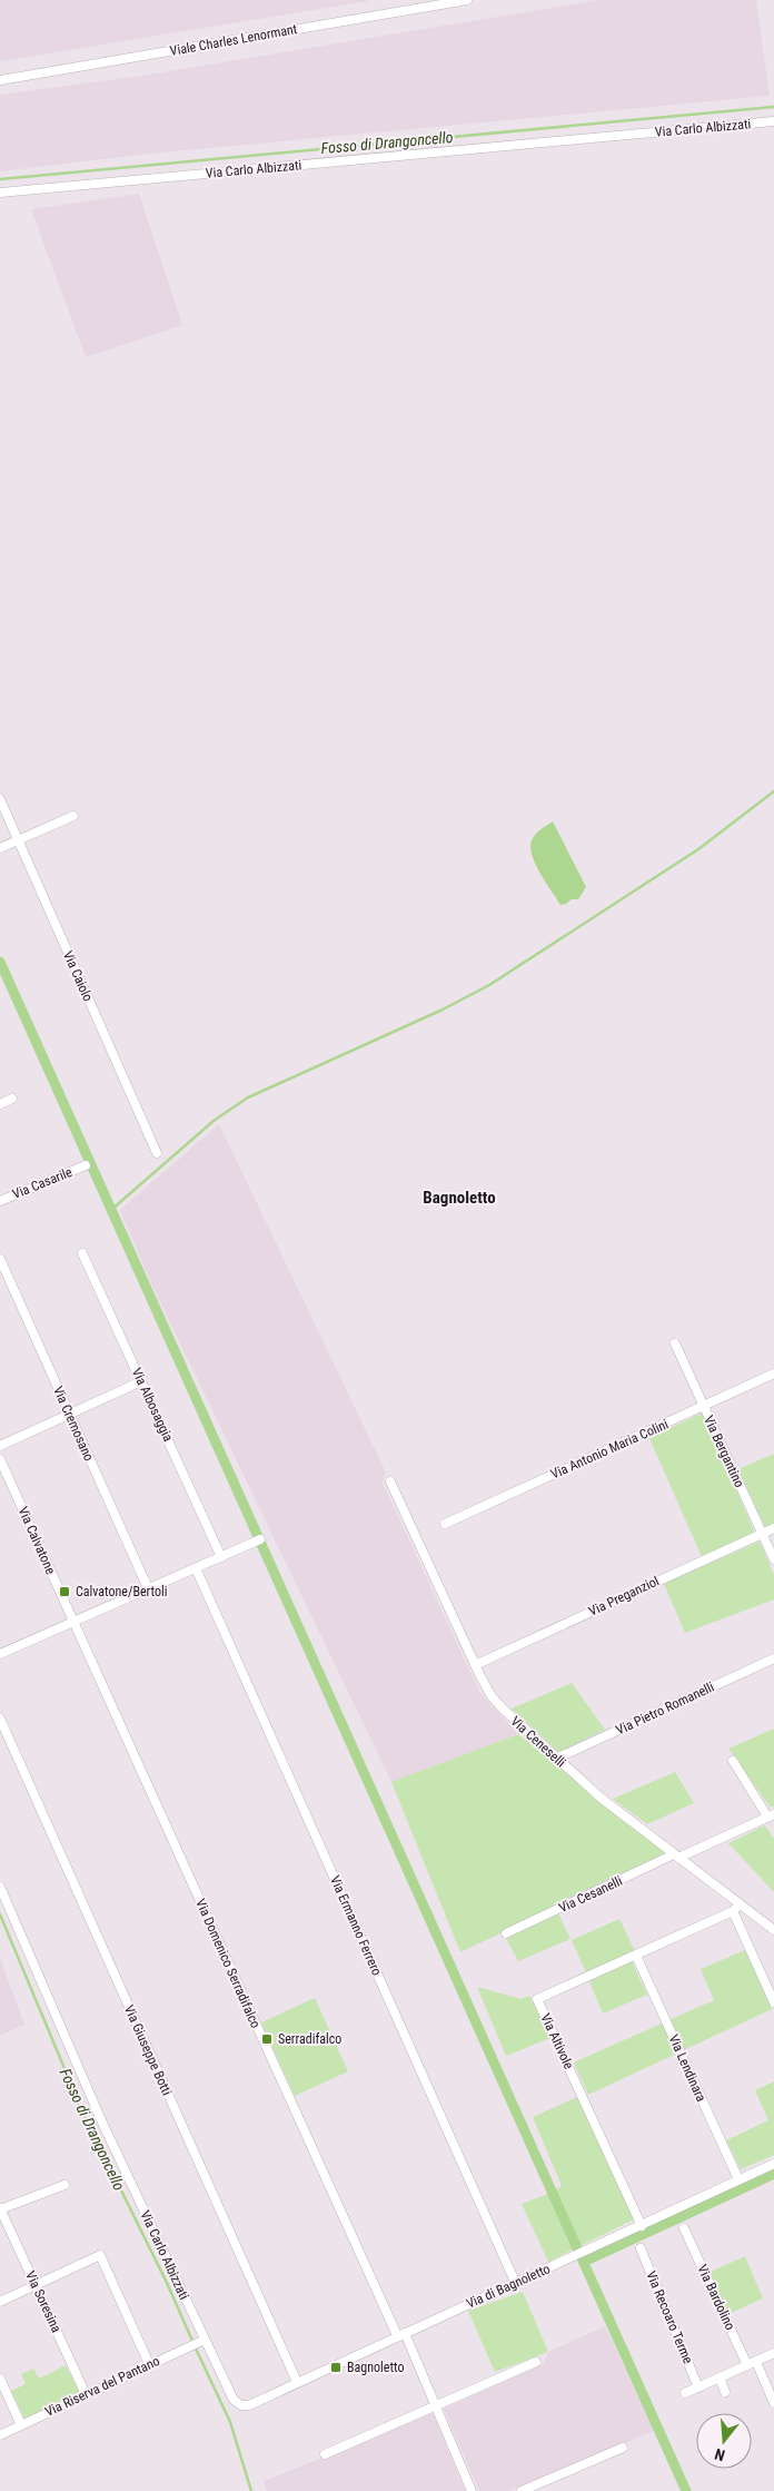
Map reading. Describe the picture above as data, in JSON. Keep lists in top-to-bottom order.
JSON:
{
  "streets": {
    "street": [
      "Viale Charles Lenormant",
      "Via Carlo Albizzati",
      "Via Caiolo",
      "Via Casarile",
      "Via Albosaggia",
      "Via Cremosano",
      "Via Antonio Maria Colini",
      "Via Bergantino",
      "Via Calvatone",
      "Via Preganziol",
      "Via Pietro Romanelli",
      "Via Ceneselli",
      "Via Cesanelli",
      "Via Ermanno Ferrero",
      "Via Domenico Serradifalco",
      "Via Altivole",
      "Via Giuseppe Botti",
      "Via Lendinara",
      "Via di Bagnoletto",
      "Via Bardolino",
      "Via Soresina",
      "Via Recoaro Terme",
      "Via Riserva del Pantano"
    ]
  },
  "crossings": [
    ["Via Carlo Albizzati", "Via di Bagnoletto"],
    ["Via Carlo Albizzati", "Via Riserva del Pantano"],
    ["Via Antonio Maria Colini", "Via Bergantino"],
    ["Via Bergantino", "Via Preganziol"],
    ["Via Calvatone", "Via Domenico Serradifalco"],
    ["Via Preganziol", "Via Ceneselli"],
    ["Via Pietro Romanelli", "Via Ceneselli"],
    ["Via Ceneselli", "Via Cesanelli"],
    ["Via Ceneselli", "Via Altivole"],
    ["Via Ermanno Ferrero", "Via di Bagnoletto"],
    ["Via Domenico Serradifalco", "Via di Bagnoletto"],
    ["Via Altivole", "Via Lendinara"],
    ["Via Altivole", "Via di Bagnoletto"],
    ["Via Giuseppe Botti", "Via di Bagnoletto"],
    ["Via Lendinara", "Via di Bagnoletto"],
    ["Via Soresina", "Via Riserva del Pantano"]
  ],
  "districts": ["Bagnoletto"],
  "water": ["Fosso di Drangoncello"],
  "places": {
    "transit": ["Calvatone/Bertoli", "Serradifalco", "Bagnoletto"]
  },
  "north": "bottom"
}
